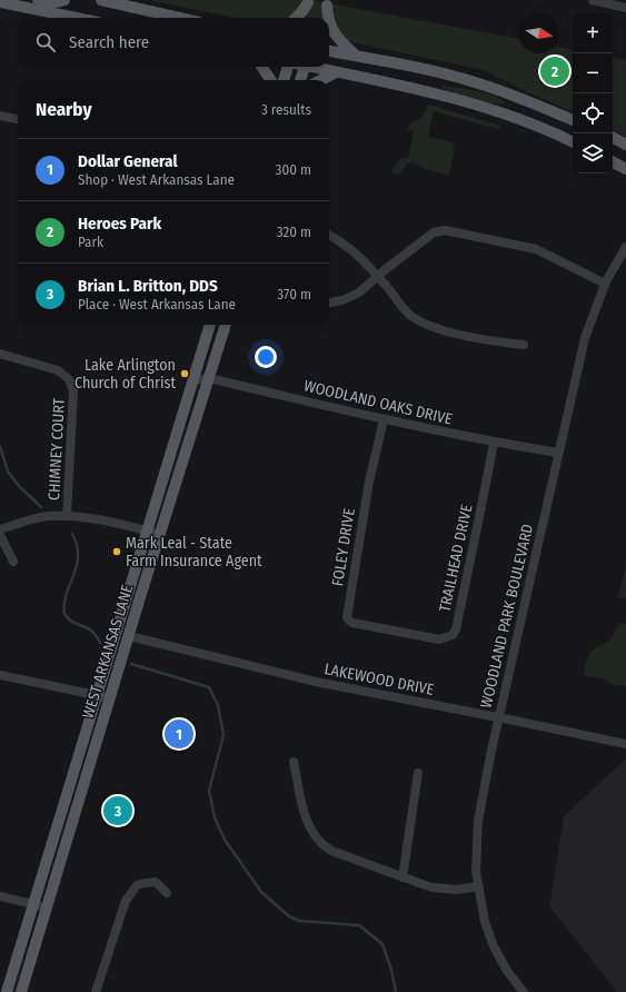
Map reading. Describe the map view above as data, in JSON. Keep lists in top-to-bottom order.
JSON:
{
  "streets": {
    "main road": ["WEST ARKANSAS LANE"],
    "street": [
      "WOODLAND OAKS DRIVE",
      "CHIMNEY COURT",
      "FOLEY DRIVE",
      "TRAILHEAD DRIVE",
      "WOODLAND PARK BOULEVARD",
      "LAKEWOOD DRIVE"
    ]
  },
  "crossings": [
    ["WOODLAND OAKS DRIVE", "FOLEY DRIVE"],
    ["WOODLAND OAKS DRIVE", "TRAILHEAD DRIVE"],
    ["WOODLAND OAKS DRIVE", "WOODLAND PARK BOULEVARD"],
    ["WOODLAND OAKS DRIVE", "WEST ARKANSAS LANE"],
    ["FOLEY DRIVE", "TRAILHEAD DRIVE"],
    ["WOODLAND PARK BOULEVARD", "LAKEWOOD DRIVE"],
    ["WEST ARKANSAS LANE", "LAKEWOOD DRIVE"]
  ],
  "places": ["Lake Arlington Church of Christ", "Mark Leal - State Farm Insurance Agent"],
  "north": "right",
  "page": {
    "map_buttons": ["+", "−"],
    "search": "Search here",
    "pins": ["2", "1", "3"],
    "heading": ["Nearby", "3 results"],
    "list": [
      {
        "mark": "1",
        "name": "Dollar General",
        "note": "Shop · West Arkansas Lane",
        "value": "300 m"
      },
      {
        "mark": "2",
        "name": "Heroes Park",
        "note": "Park",
        "value": "320 m"
      },
      {
        "mark": "3",
        "name": "Brian L. Britton, DDS",
        "note": "Place · West Arkansas Lane",
        "value": "370 m"
      }
    ]
  }
}
